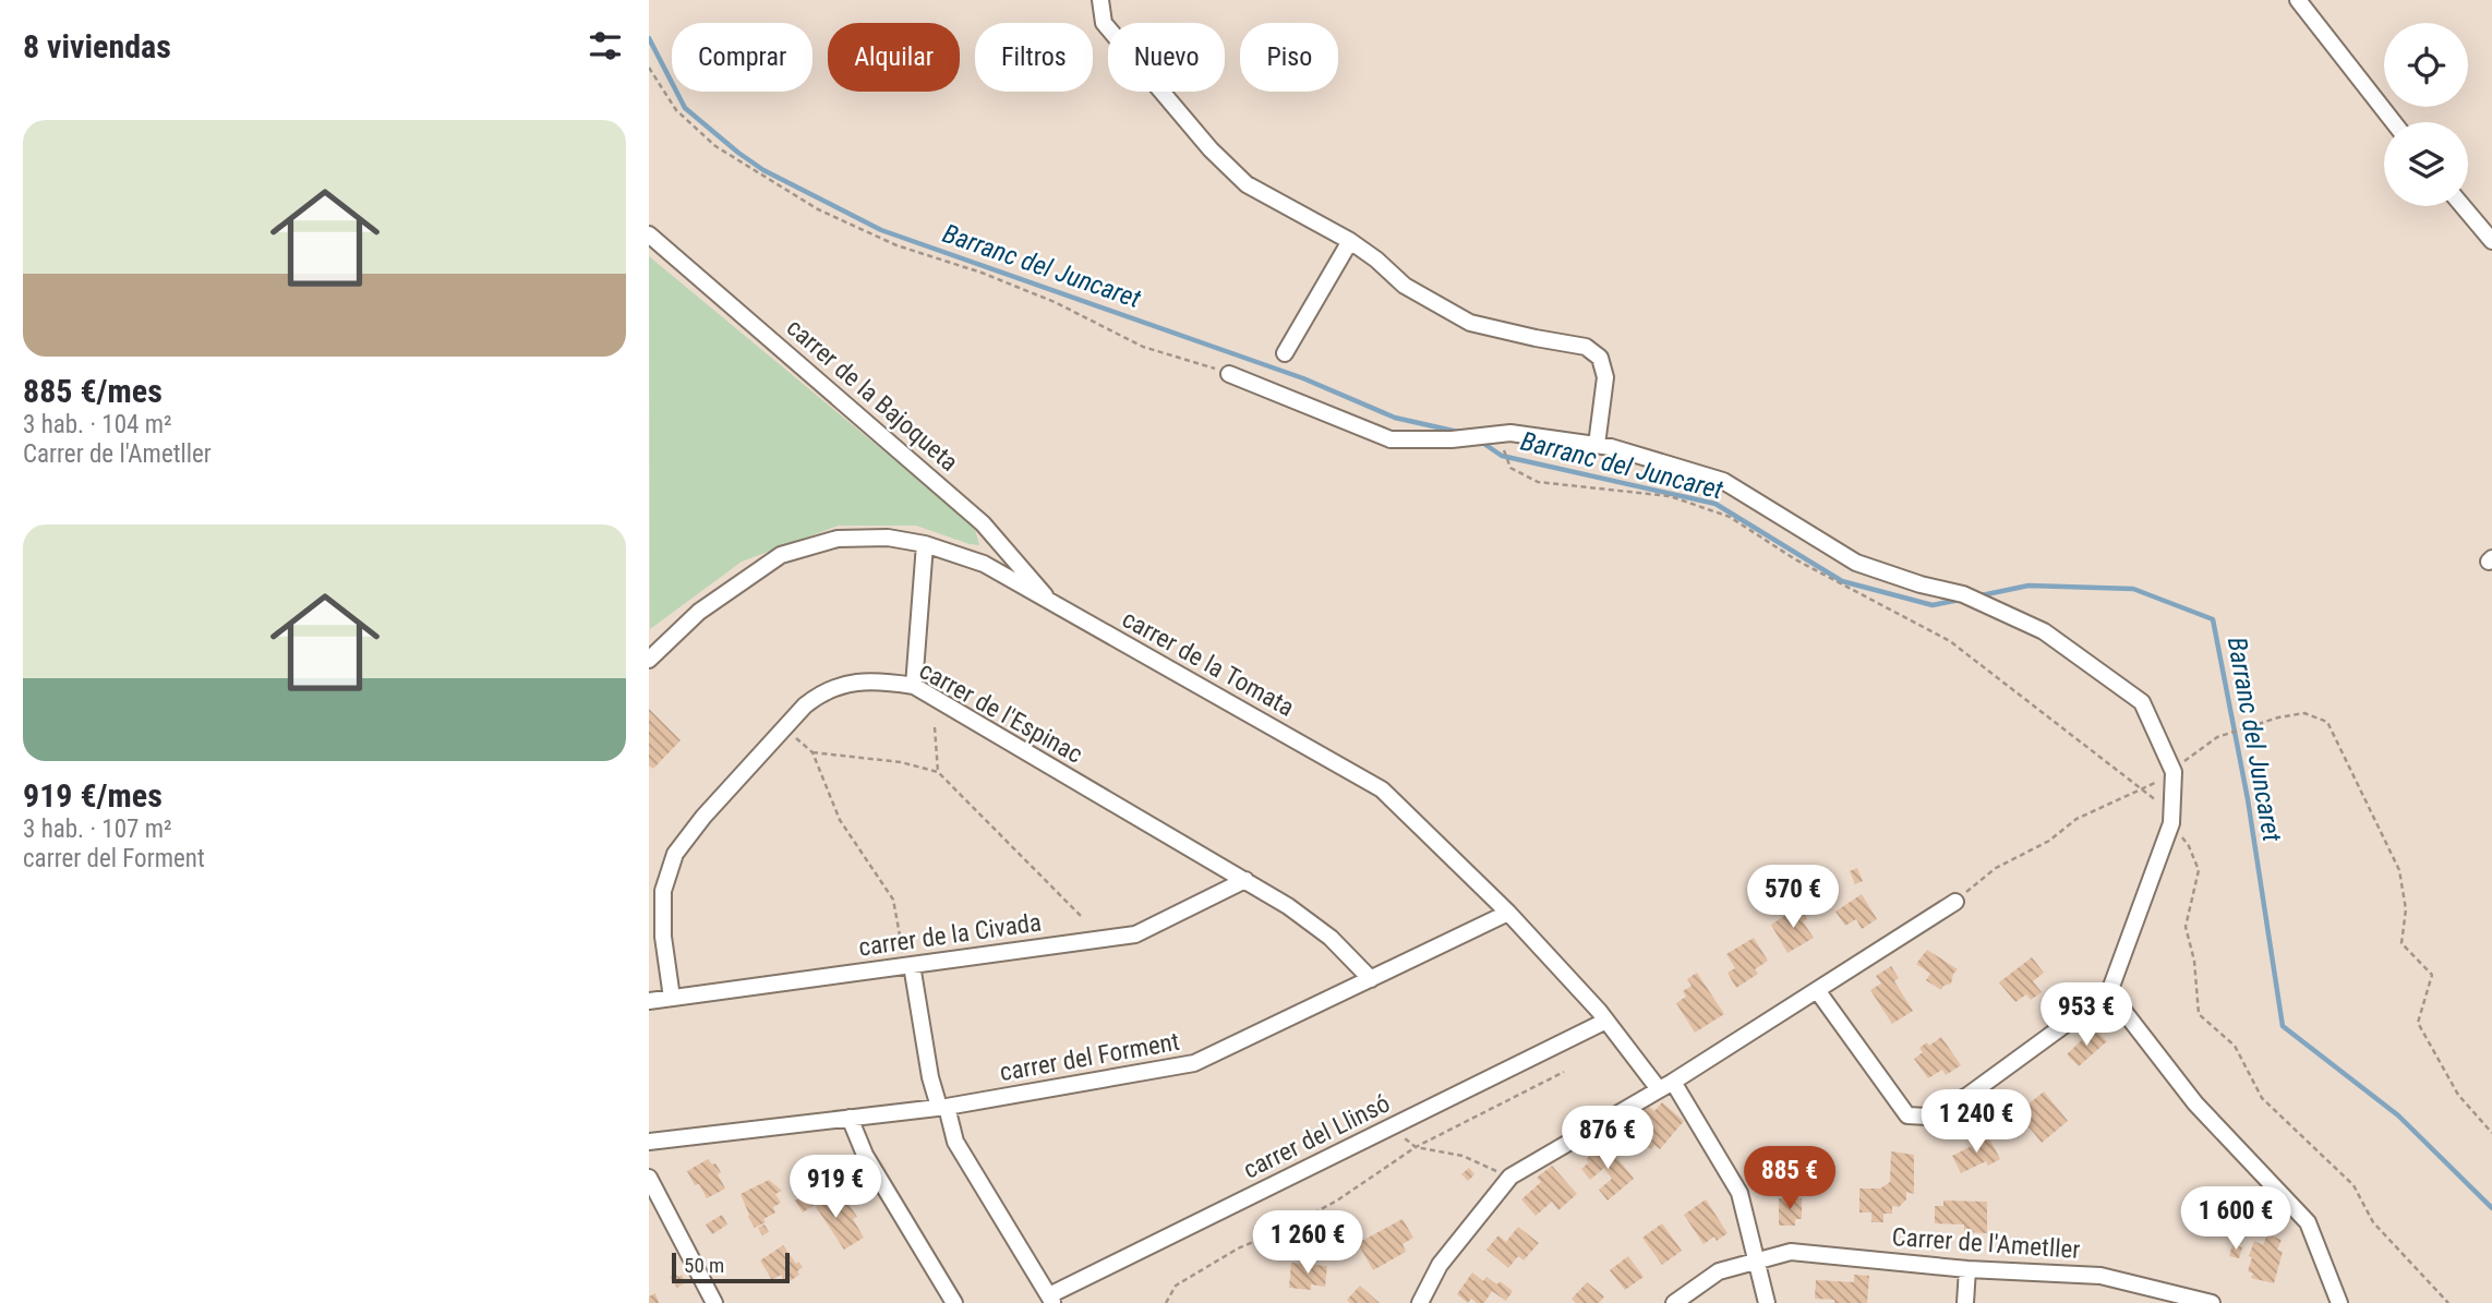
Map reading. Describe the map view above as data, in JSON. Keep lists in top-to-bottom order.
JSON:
{
  "streets": {
    "street": [
      "carrer de la Bajoqueta",
      "carrer de la Tomata",
      "carrer de l'Espinac",
      "carrer de la Civada",
      "carrer del Forment",
      "carrer del Llinsó",
      "Carrer de l'Ametller"
    ]
  },
  "crossings": [
    ["carrer de la Bajoqueta", "carrer de la Tomata"],
    ["carrer de la Tomata", "carrer del Forment"],
    ["carrer de la Tomata", "carrer del Llinsó"],
    ["carrer de la Tomata", "Carrer de l'Ametller"],
    ["carrer de l'Espinac", "carrer de la Civada"],
    ["carrer de l'Espinac", "carrer del Forment"]
  ],
  "water": ["Barranc del Juncaret"],
  "scale_bar": "50 m",
  "page": {
    "heading": "8 viviendas",
    "chip": [
      "Comprar",
      "Alquilar",
      "Filtros",
      "Nuevo",
      "Piso"
    ],
    "list": [
      {
        "name": "885 €/mes",
        "note": "3 hab. · 104 m² · Carrer de l'Ametller"
      },
      {
        "name": "919 €/mes",
        "note": "3 hab. · 107 m² · carrer del Forment"
      }
    ],
    "price": [
      "570 €",
      "953 €",
      "1 240 €",
      "876 €",
      "885 €",
      "919 €",
      "1 600 €",
      "1 260 €"
    ],
    "scale": "50 m"
  }
}
